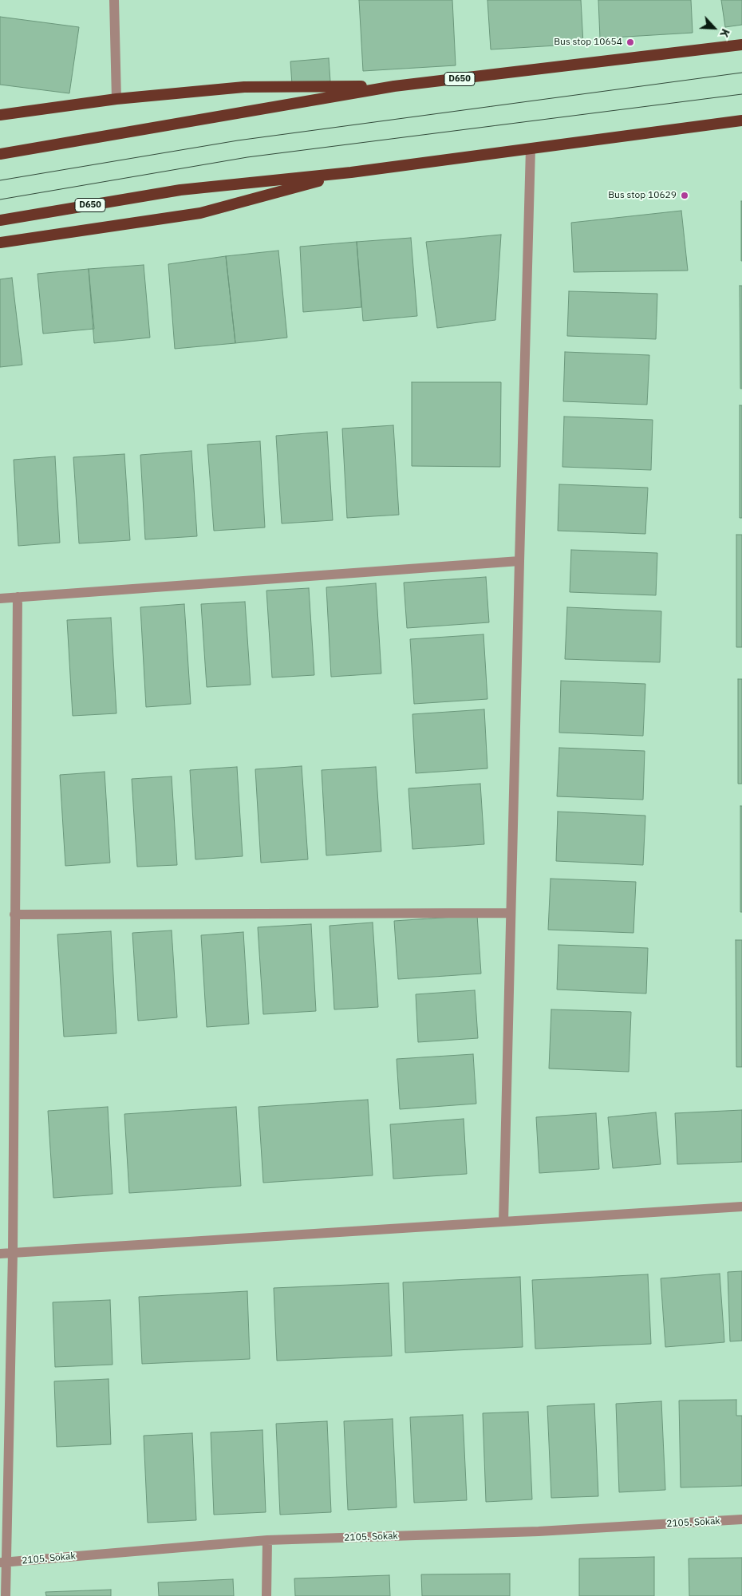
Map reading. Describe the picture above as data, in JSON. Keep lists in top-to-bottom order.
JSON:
{
  "streets": {
    "highway": ["D650"],
    "street": ["2105. Sokak"]
  },
  "places": ["Bus stop 10654", "Bus stop 10629"],
  "north": "bottom right"
}
